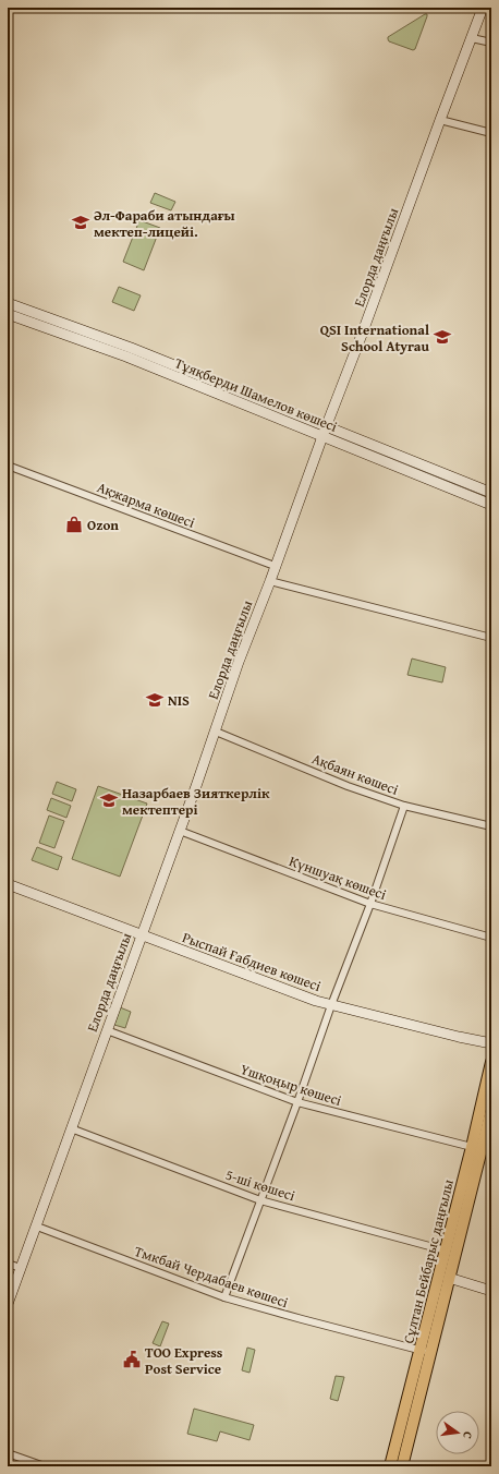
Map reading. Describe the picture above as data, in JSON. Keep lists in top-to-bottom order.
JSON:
{
  "streets": {
    "main road": ["Сұлтан Бейбарыс даңғылы"],
    "street": [
      "Елорда даңғылы",
      "Тұяқберди Шамелов көшесі",
      "Ақжарма көшесі",
      "Ақбаян көшесі",
      "Күншуақ көшесі",
      "Рыспай Ғабдиев көшесі",
      "Үшқоңыр көшесі",
      "5-ші көшесі",
      "Тмкбай Чердабаев көшесі"
    ]
  },
  "crossings": [
    ["Елорда даңғылы", "Тұяқберди Шамелов көшесі"],
    ["Елорда даңғылы", "Ақжарма көшесі"],
    ["Елорда даңғылы", "Ақбаян көшесі"],
    ["Елорда даңғылы", "Күншуақ көшесі"],
    ["Елорда даңғылы", "Рыспай Ғабдиев көшесі"],
    ["Елорда даңғылы", "Үшқоңыр көшесі"],
    ["Елорда даңғылы", "5-ші көшесі"],
    ["Елорда даңғылы", "Тмкбай Чердабаев көшесі"],
    ["Үшқоңыр көшесі", "Сұлтан Бейбарыс даңғылы"],
    ["5-ші көшесі", "Сұлтан Бейбарыс даңғылы"],
    ["Сұлтан Бейбарыс даңғылы", "Тмкбай Чердабаев көшесі"]
  ],
  "places": {
    "school or university": [
      "Әл-Фараби атындағы мектеп-лицейі.",
      "QSI International School Atyrau",
      "NIS",
      "Назарбаев Зияткерлік мектептері"
    ],
    "shop": ["Ozon"],
    "public building": ["ТОО Express Post Service"]
  },
  "north": "right"
}
